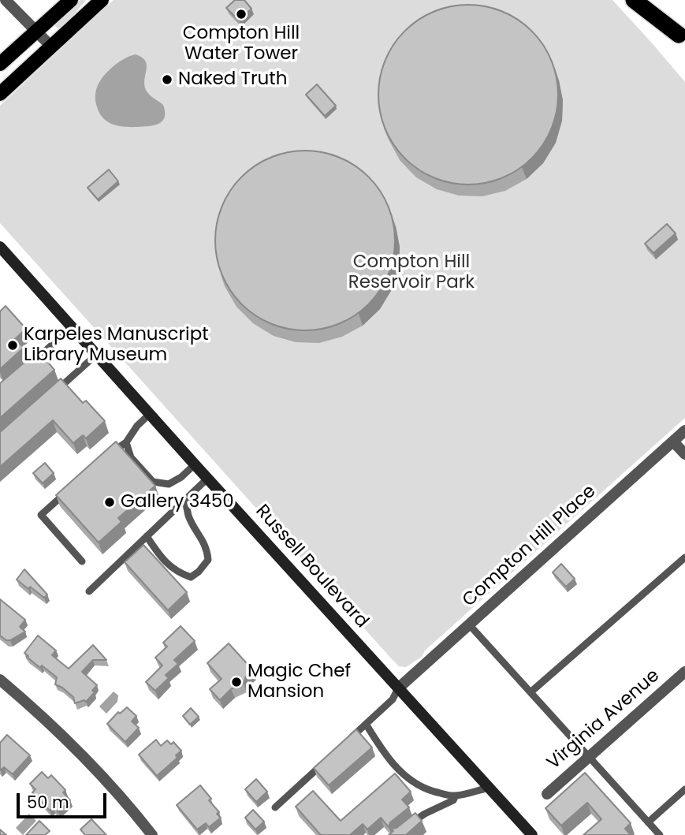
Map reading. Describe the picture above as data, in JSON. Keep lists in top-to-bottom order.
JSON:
{
  "streets": {
    "main road": ["Russell Boulevard"],
    "street": ["Compton Hill Place", "Virginia Avenue"]
  },
  "crossings": [
    ["Compton Hill Place", "Russell Boulevard"]
  ],
  "parks": ["Compton Hill Reservoir Park"],
  "places": [
    "Compton Hill Water Tower",
    "Naked Truth",
    "Karpeles Manuscript Library Museum",
    "Gallery 3450",
    "Magic Chef Mansion"
  ],
  "scale_bar": "50 m"
}
